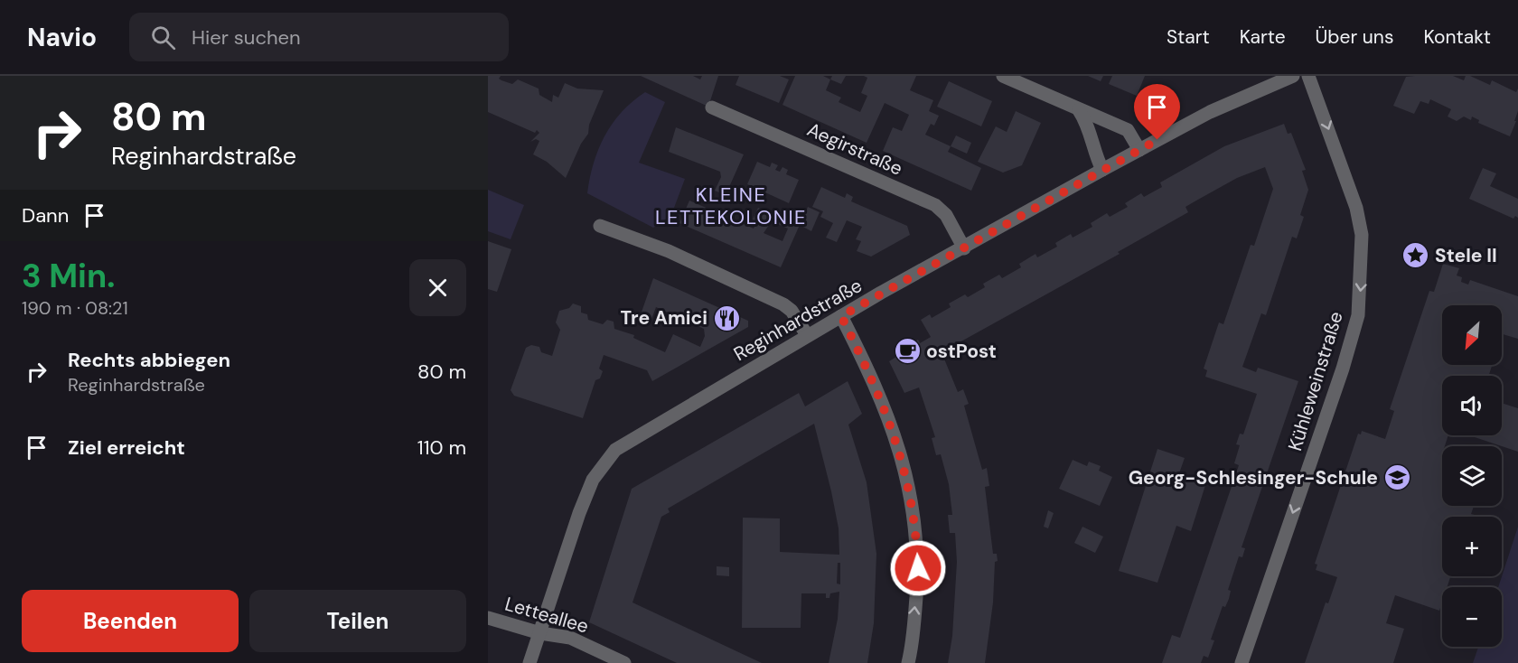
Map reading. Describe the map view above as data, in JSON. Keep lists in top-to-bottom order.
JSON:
{
  "streets": {
    "street": [
      "Aegirstraße",
      "Reginhardstraße",
      "Kühleweinstraße",
      "Letteallee"
    ]
  },
  "crossings": [
    ["Aegirstraße", "Reginhardstraße"],
    ["Reginhardstraße", "Letteallee"]
  ],
  "one_way": ["Kühleweinstraße"],
  "districts": ["KLEINE LETTEKOLONIE"],
  "places": {
    "place": ["Stele II"],
    "restaurant": ["Tre Amici"],
    "cafe": ["ostPost"],
    "school or university": ["Georg-Schlesinger-Schule"]
  },
  "north": "bottom left",
  "page": {
    "header": "Navio",
    "search": "Hier suchen",
    "nav": [
      "Start",
      "Karte",
      "Über uns",
      "Kontakt"
    ],
    "turn": ["80 m", "Reginhardstraße"],
    "then": "Dann",
    "heading": ["3 Min.", "190 m · 08:21"],
    "map_buttons": ["+", "−"],
    "list": [
      {
        "name": "Rechts abbiegen",
        "note": "Reginhardstraße",
        "value": "80 m"
      },
      {
        "name": "Ziel erreicht",
        "value": "110 m"
      }
    ],
    "buttons": ["Beenden", "Teilen"]
  }
}
